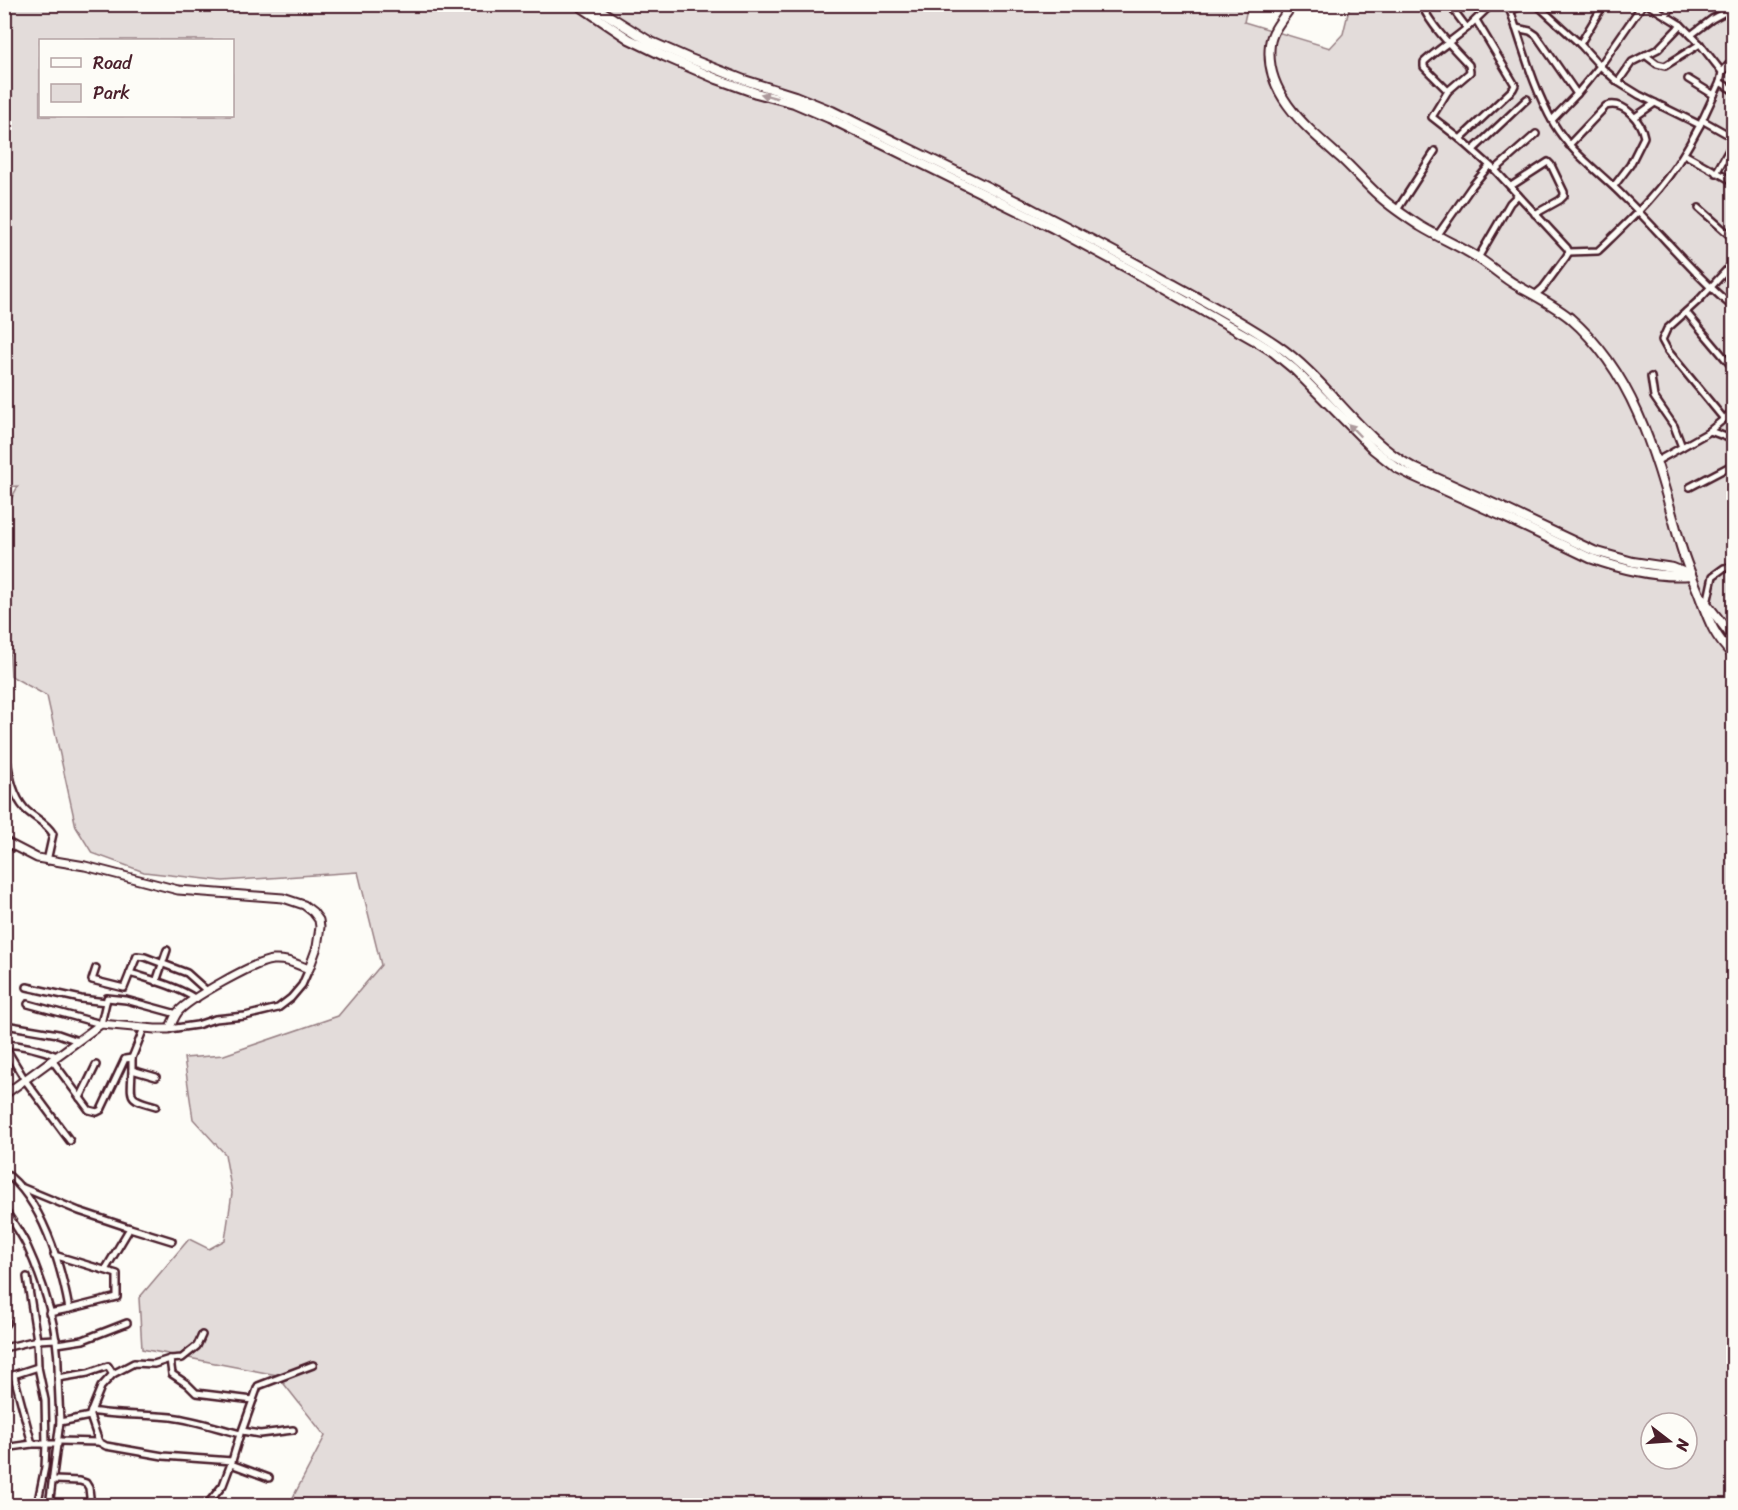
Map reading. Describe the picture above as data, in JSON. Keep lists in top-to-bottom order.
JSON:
{
  "legend": ["Road", "Park"],
  "north": "right"
}
